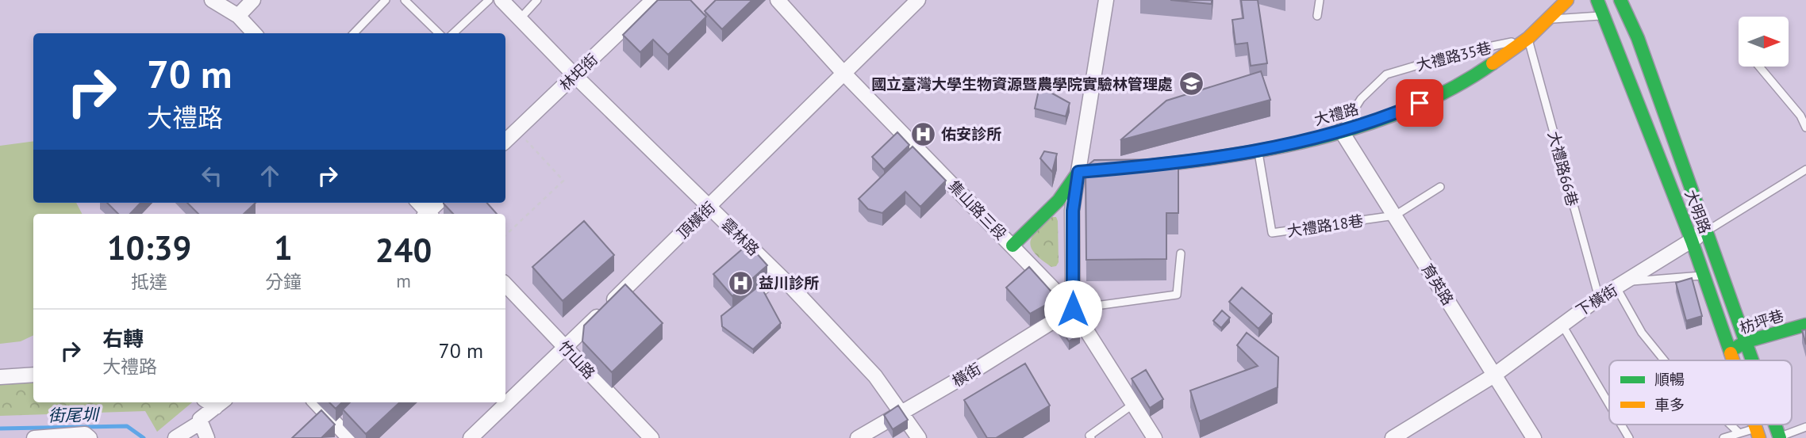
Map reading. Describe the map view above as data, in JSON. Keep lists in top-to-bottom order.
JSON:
{
  "streets": {
    "main road": ["大禮路", "大明路", "枋坪巷"],
    "street": [
      "林圯街",
      "集山路三段",
      "頂橫街",
      "雲林路",
      "育英路",
      "下橫街",
      "竹山路",
      "橫街"
    ],
    "lane": ["大禮路35巷", "大禮路66巷", "大禮路18巷"]
  },
  "crossings": [
    ["大禮路35巷", "大禮路"],
    ["大禮路35巷", "大禮路66巷"],
    ["大禮路35巷", "育英路"],
    ["林圯街", "雲林路"],
    ["大禮路", "大禮路66巷"],
    ["大禮路", "大禮路18巷"],
    ["大禮路", "育英路"],
    ["大禮路66巷", "下橫街"],
    ["集山路三段", "頂橫街"],
    ["集山路三段", "橫街"],
    ["大明路", "下橫街"],
    ["大明路", "枋坪巷"],
    ["頂橫街", "雲林路"],
    ["頂橫街", "竹山路"],
    ["大禮路18巷", "育英路"],
    ["雲林路", "橫街"],
    ["育英路", "下橫街"]
  ],
  "water": ["街尾圳"],
  "places": {
    "school or university": ["國立臺灣大學生物資源暨農學院實驗林管理處"],
    "hospital": ["佑安診所", "益川診所"]
  },
  "legend": ["順暢", "車多"],
  "north": "right",
  "page": {
    "turn": ["70 m", "大禮路"],
    "eta": [
      "10:39",
      "抵達",
      "1",
      "分鐘",
      "240",
      "m"
    ],
    "list": [
      {
        "name": "右轉",
        "note": "大禮路",
        "value": "70 m"
      }
    ]
  }
}
